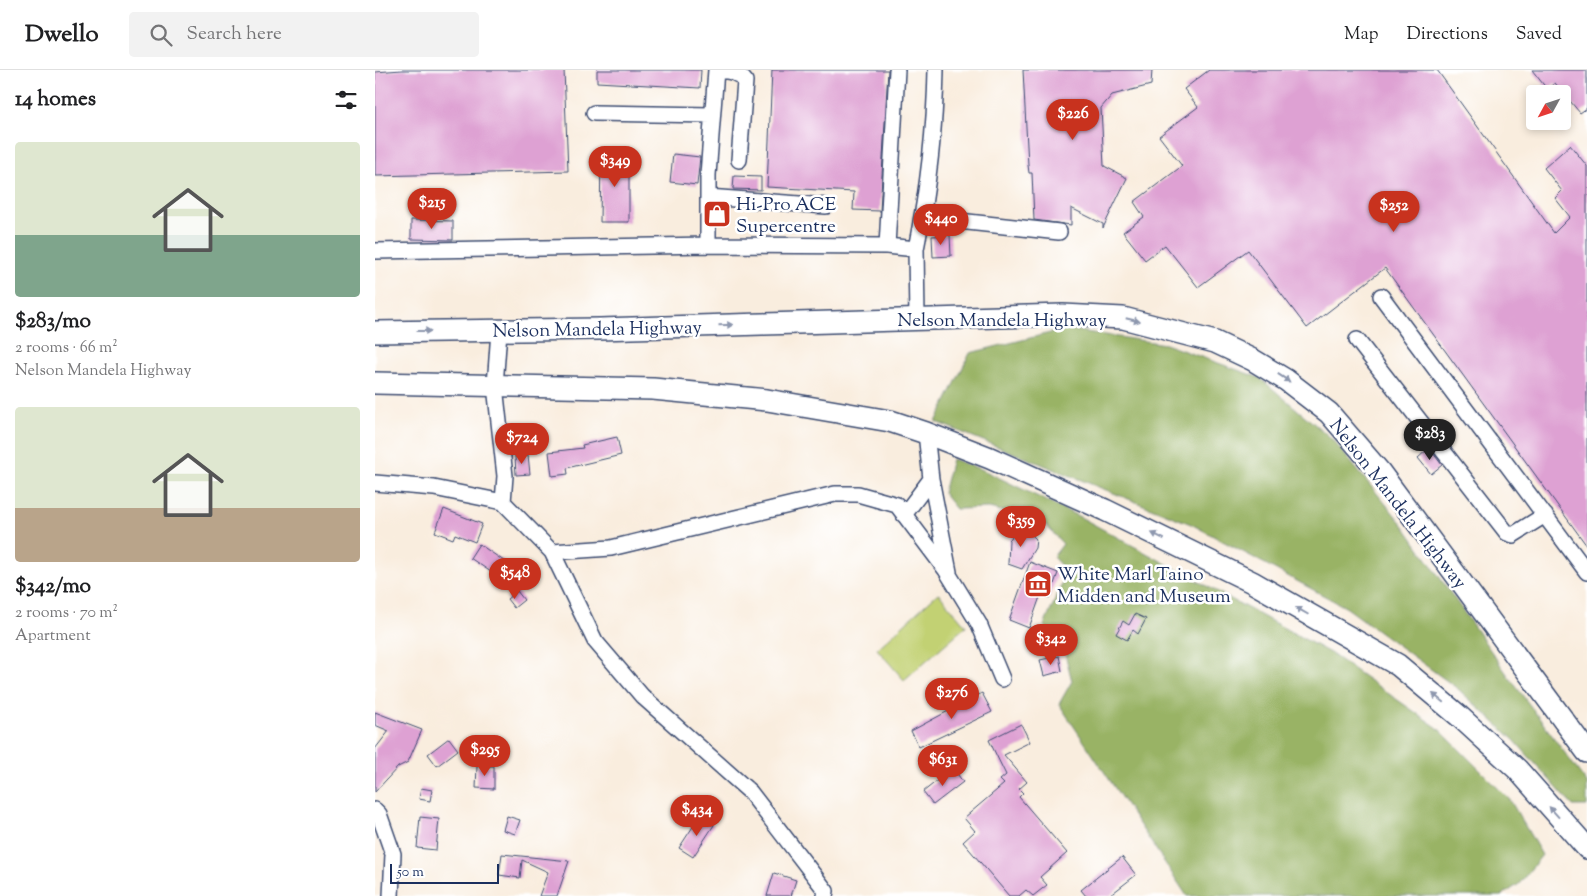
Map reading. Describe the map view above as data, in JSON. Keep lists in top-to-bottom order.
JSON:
{
  "streets": {
    "highway": ["Nelson Mandela Highway"]
  },
  "places": {
    "shop": ["Hi-Pro ACE Supercentre"],
    "museum": ["White Marl Taino Midden and Museum"]
  },
  "scale_bar": "50 m",
  "north": "bottom left",
  "page": {
    "header": "Dwello",
    "search": "Search here",
    "nav": ["Map", "Directions", "Saved"],
    "heading": "14 homes",
    "price": [
      "$226",
      "$349",
      "$215",
      "$252",
      "$440",
      "$283",
      "$724",
      "$359",
      "$548",
      "$342",
      "$276",
      "$295",
      "$631",
      "$434"
    ],
    "list": [
      {
        "name": "$283/mo",
        "note": "2 rooms · 66 m² · Nelson Mandela Highway"
      },
      {
        "name": "$342/mo",
        "note": "2 rooms · 70 m² · Apartment"
      }
    ],
    "scale": "50 m"
  }
}
